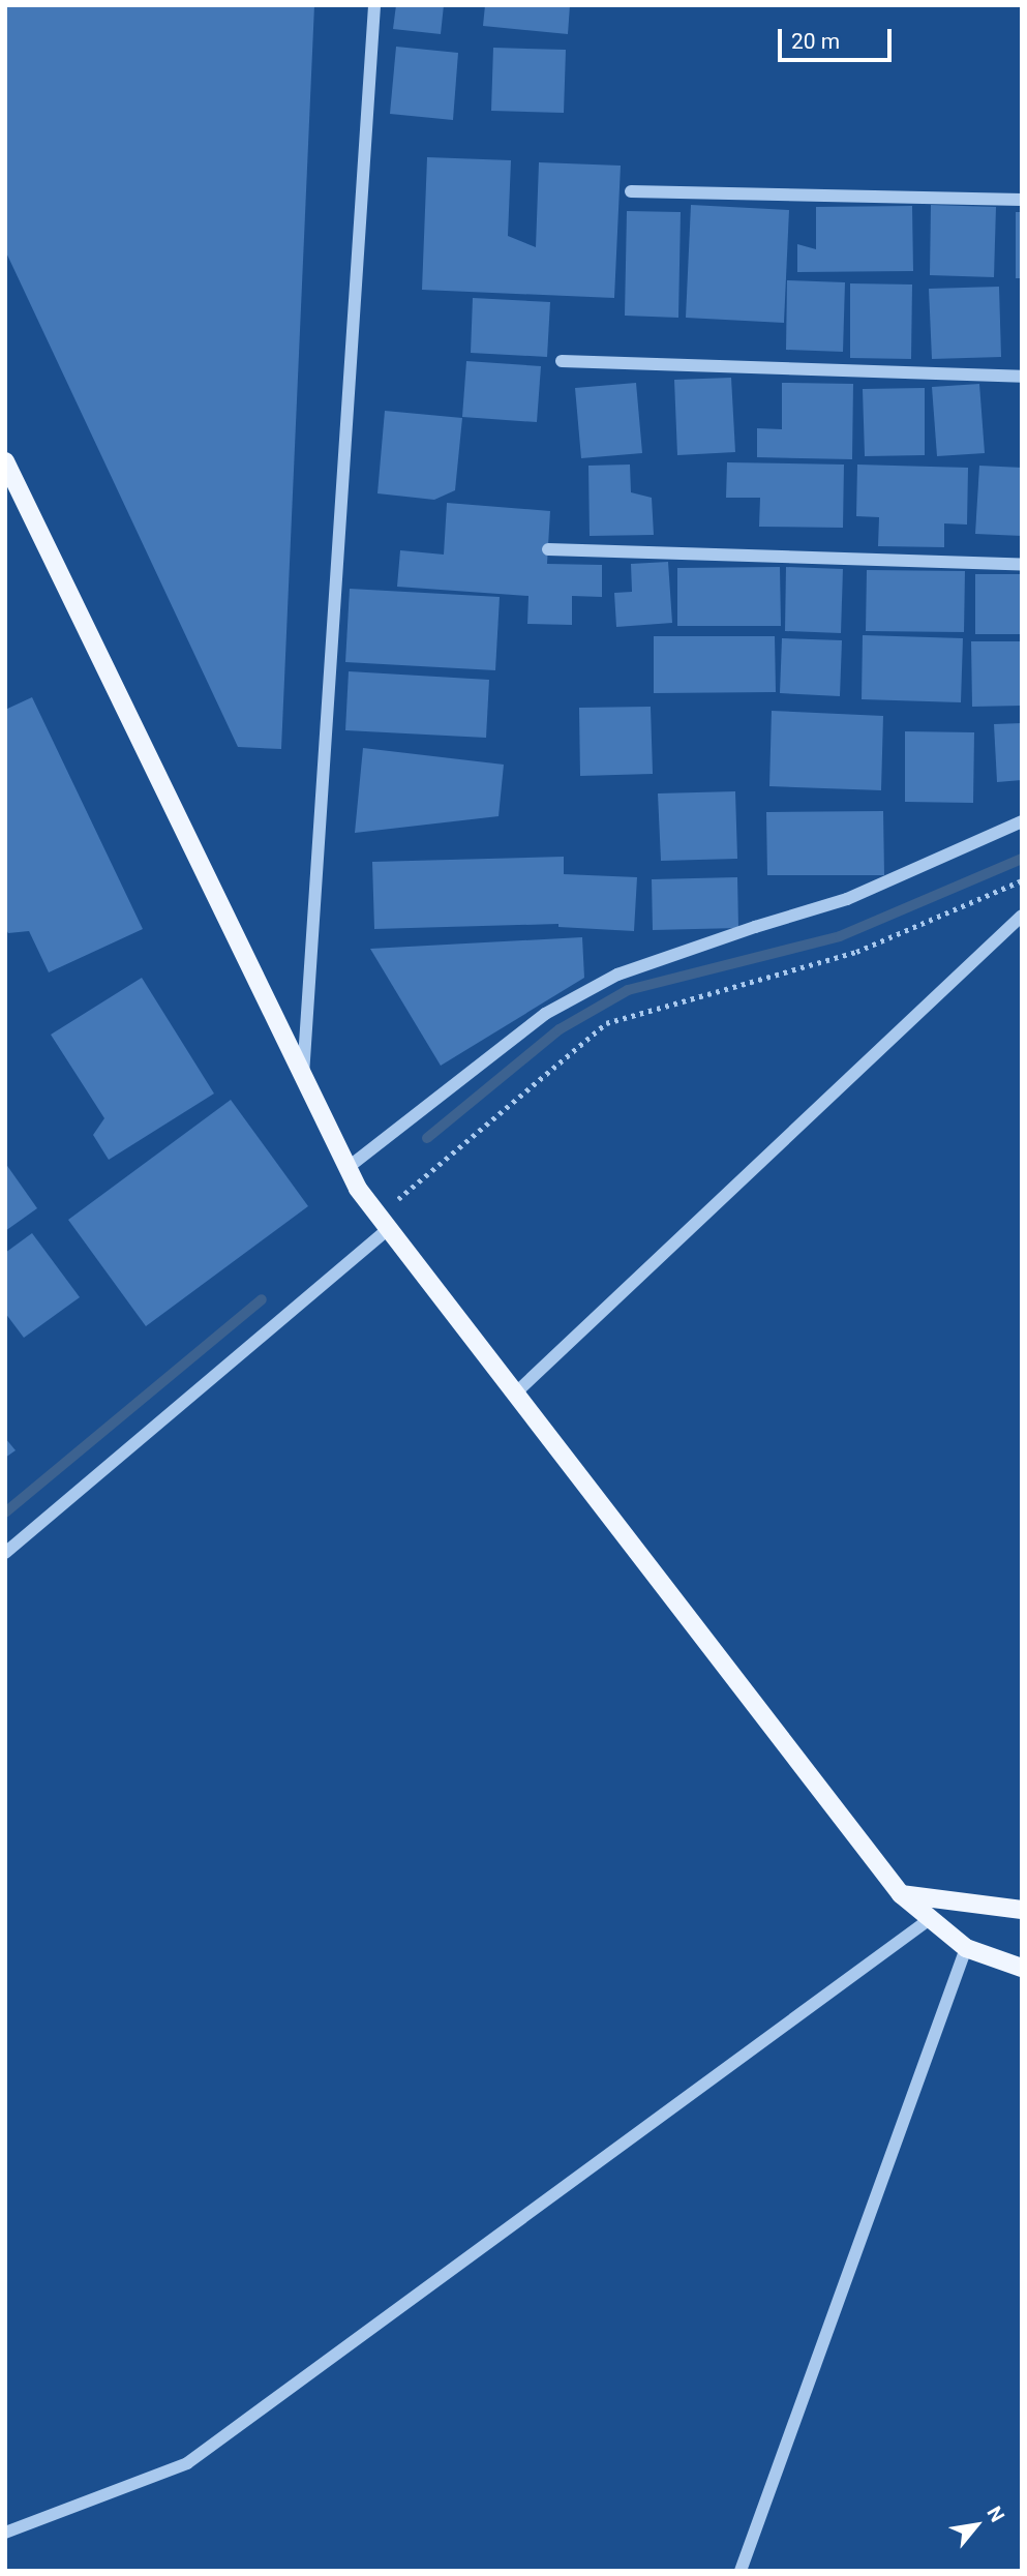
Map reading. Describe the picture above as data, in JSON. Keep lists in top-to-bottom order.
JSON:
{
  "scale_bar": "20 m",
  "north": "top right"
}
